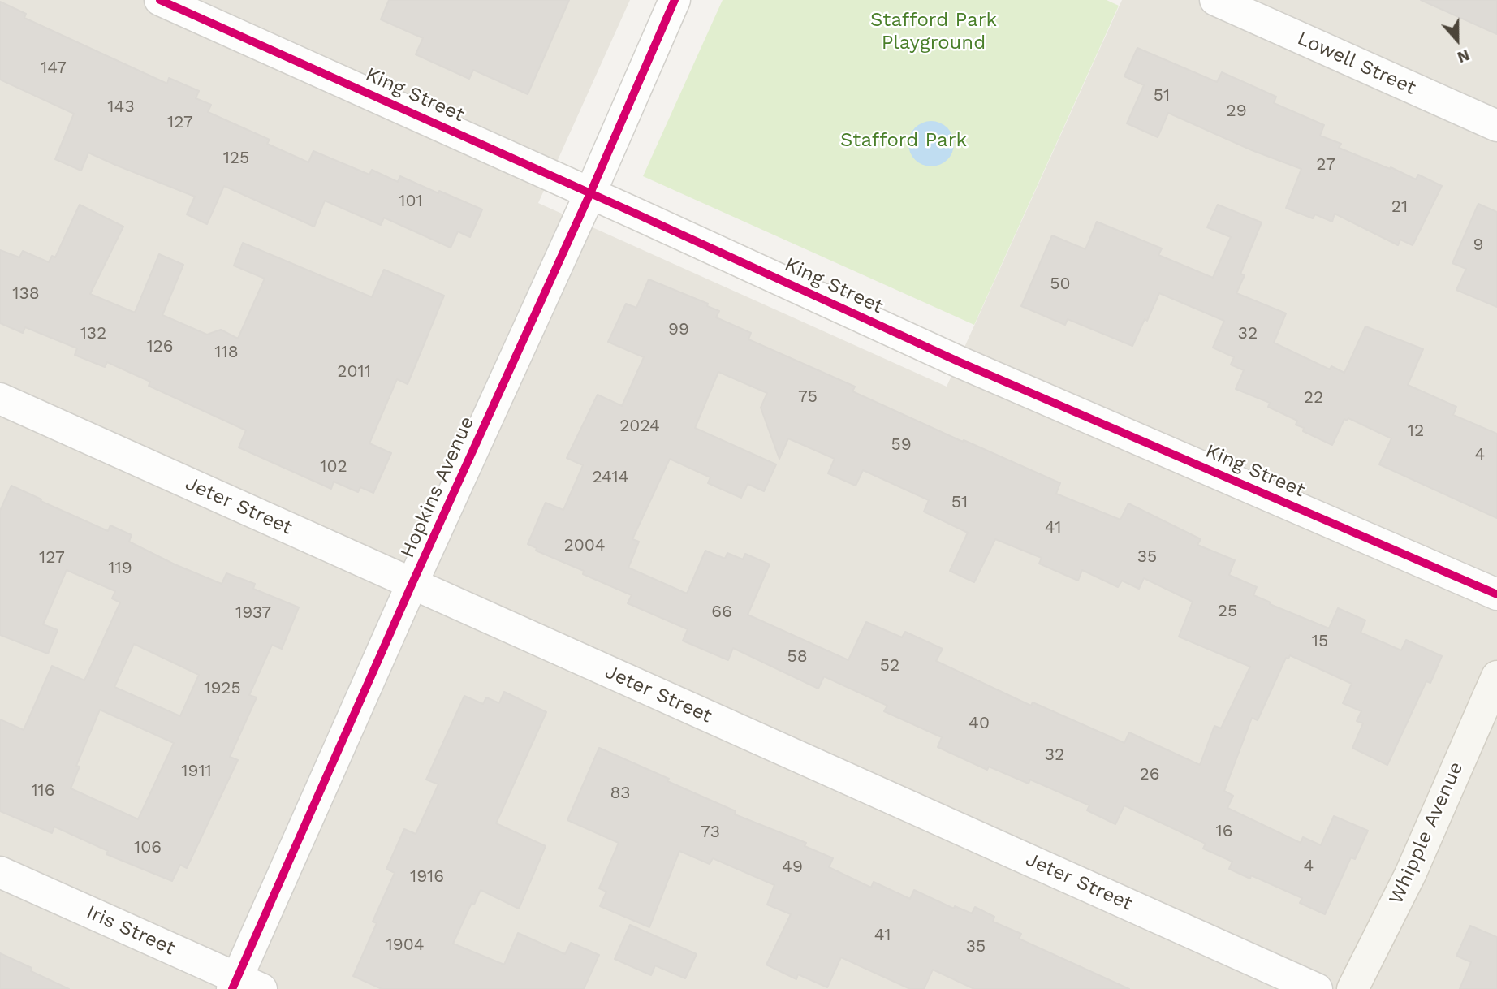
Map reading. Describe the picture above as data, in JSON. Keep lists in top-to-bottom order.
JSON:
{
  "streets": {
    "main road": ["Whipple Avenue"],
    "street": [
      "Lowell Street",
      "King Street",
      "Hopkins Avenue",
      "Jeter Street",
      "Iris Street"
    ]
  },
  "crossings": [
    ["King Street", "Hopkins Avenue"],
    ["Hopkins Avenue", "Jeter Street"],
    ["Hopkins Avenue", "Iris Street"]
  ],
  "parks": ["Stafford Park Playground", "Stafford Park"],
  "house_numbers": [
    "147",
    "51",
    "143",
    "29",
    "127",
    "125",
    "27",
    "101",
    "21",
    "9",
    "50",
    "138",
    "99",
    "132",
    "32",
    "126",
    "118",
    "2011",
    "75",
    "22",
    "2024",
    "12",
    "59",
    "4",
    "102",
    "2414",
    "51",
    "41",
    "2004",
    "35",
    "127",
    "119",
    "25",
    "66",
    "1937",
    "15",
    "58",
    "52",
    "1925",
    "40",
    "32",
    "1911",
    "26",
    "116",
    "83",
    "16",
    "73",
    "106",
    "4",
    "49",
    "1916",
    "41",
    "1904",
    "35"
  ],
  "north": "bottom"
}
